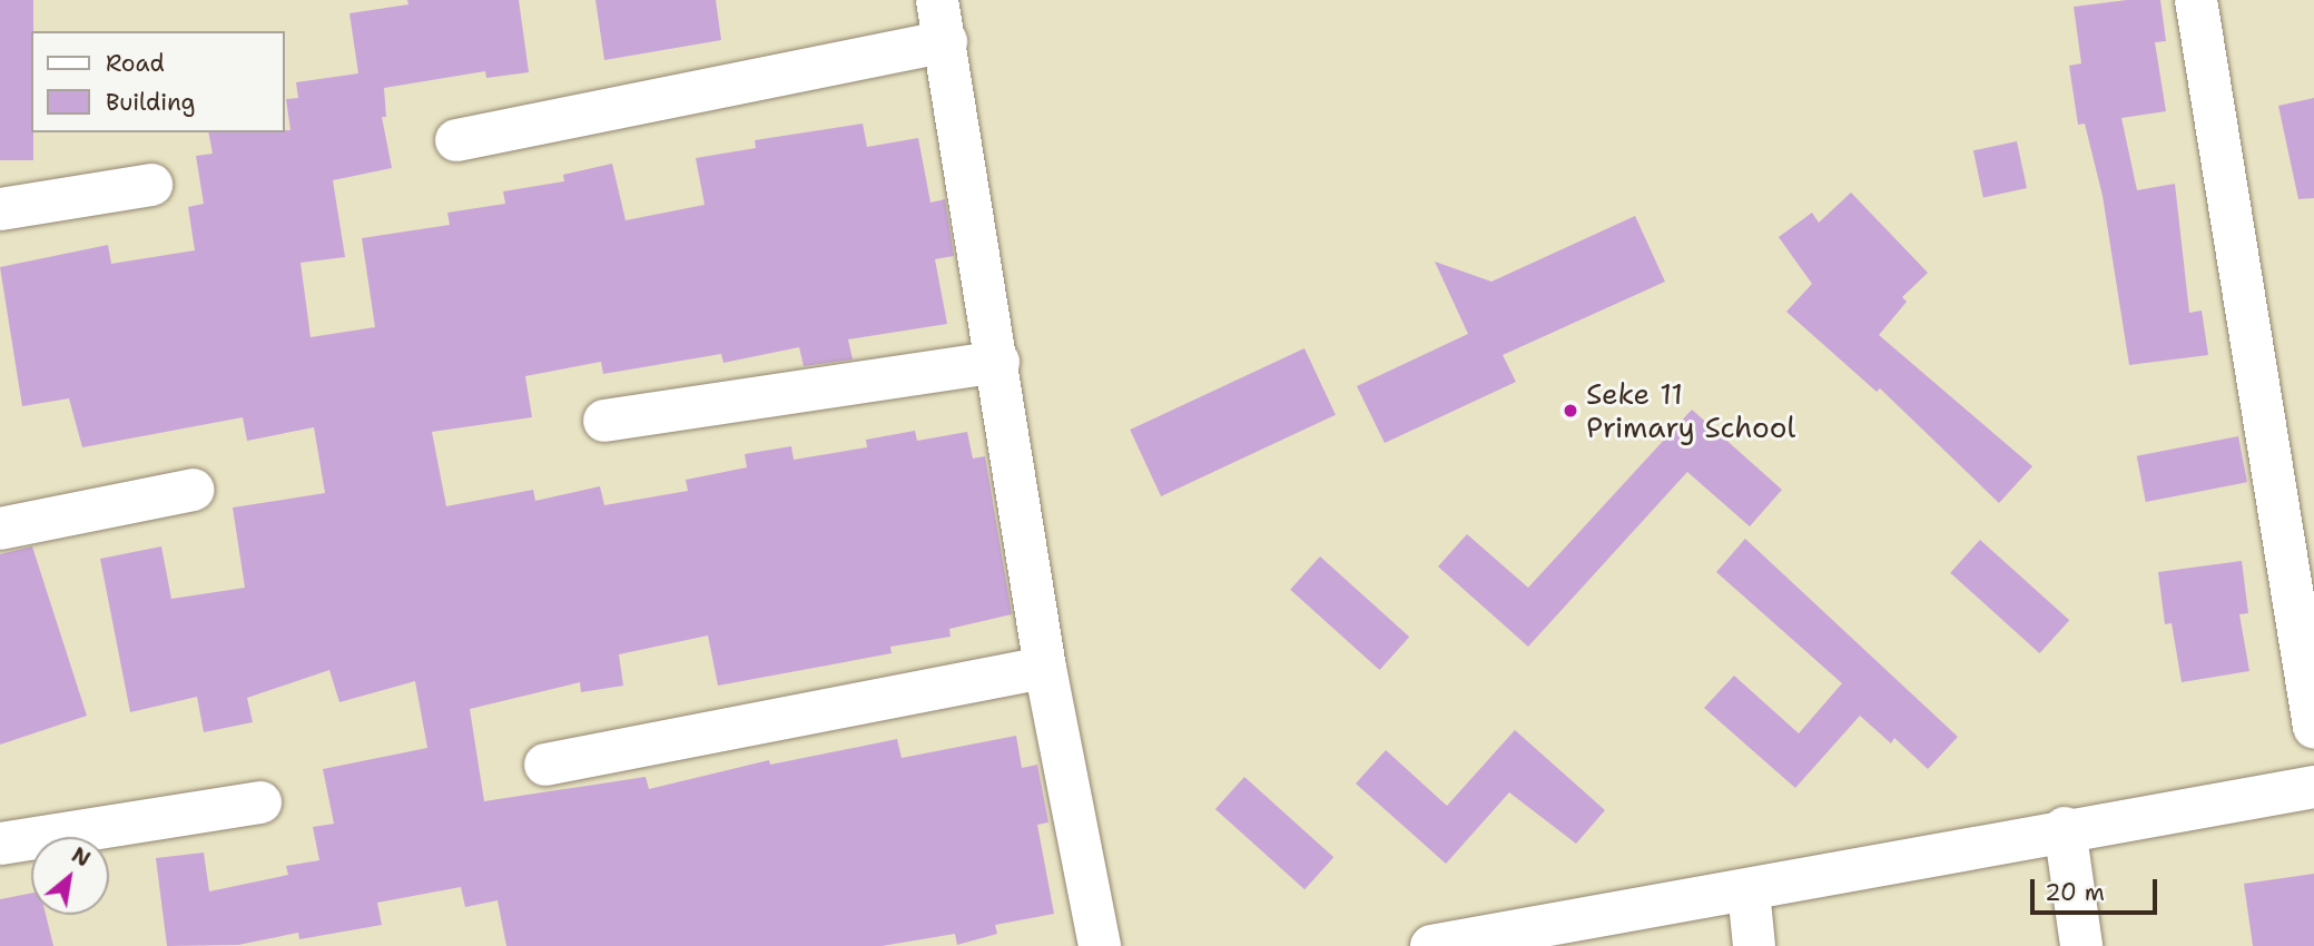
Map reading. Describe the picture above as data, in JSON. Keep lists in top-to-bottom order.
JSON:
{
  "places": ["Seke 11 Primary School"],
  "legend": ["Road", "Building"],
  "scale_bar": "20 m",
  "north": "top right"
}
